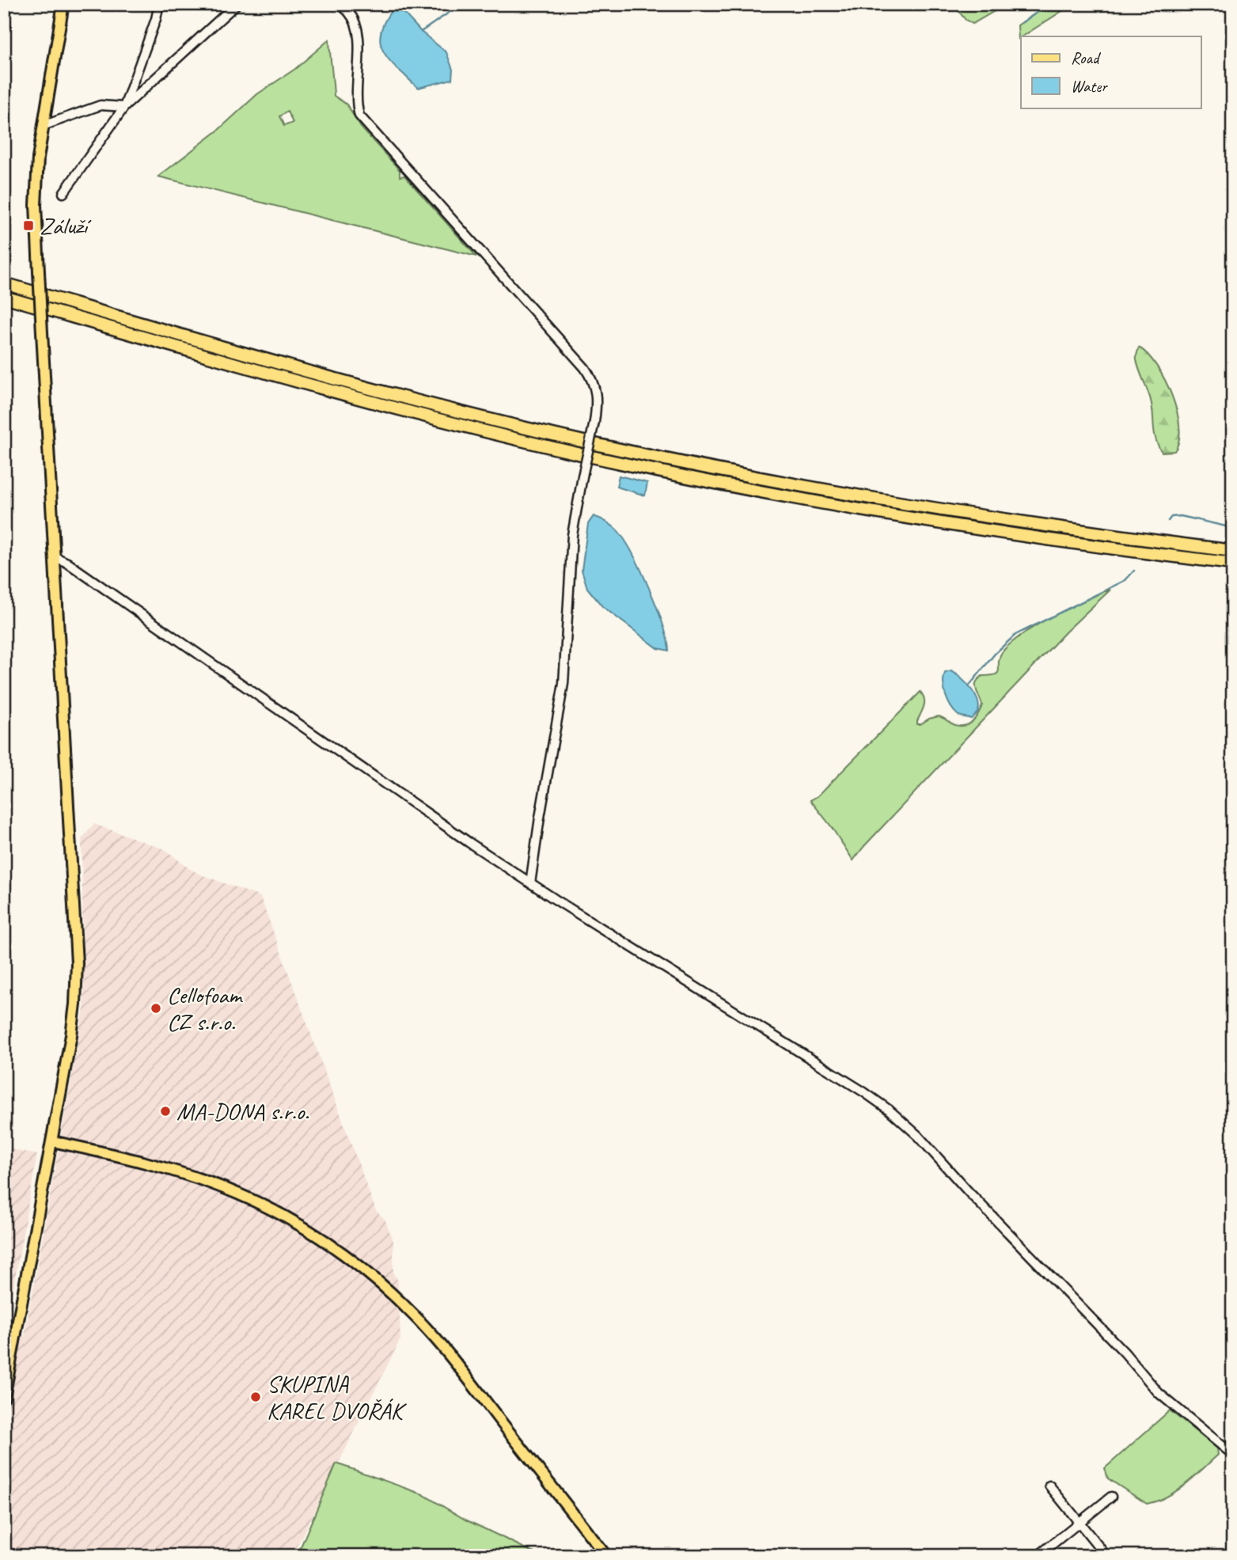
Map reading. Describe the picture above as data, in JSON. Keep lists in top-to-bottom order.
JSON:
{
  "places": {
    "transit": ["Záluží"],
    "other": ["Cellofoam CZ s.r.o.", "MA-DONA s.r.o.", "SKUPINA KAREL DVOŘÁK"]
  },
  "legend": ["Road", "Water"]
}
